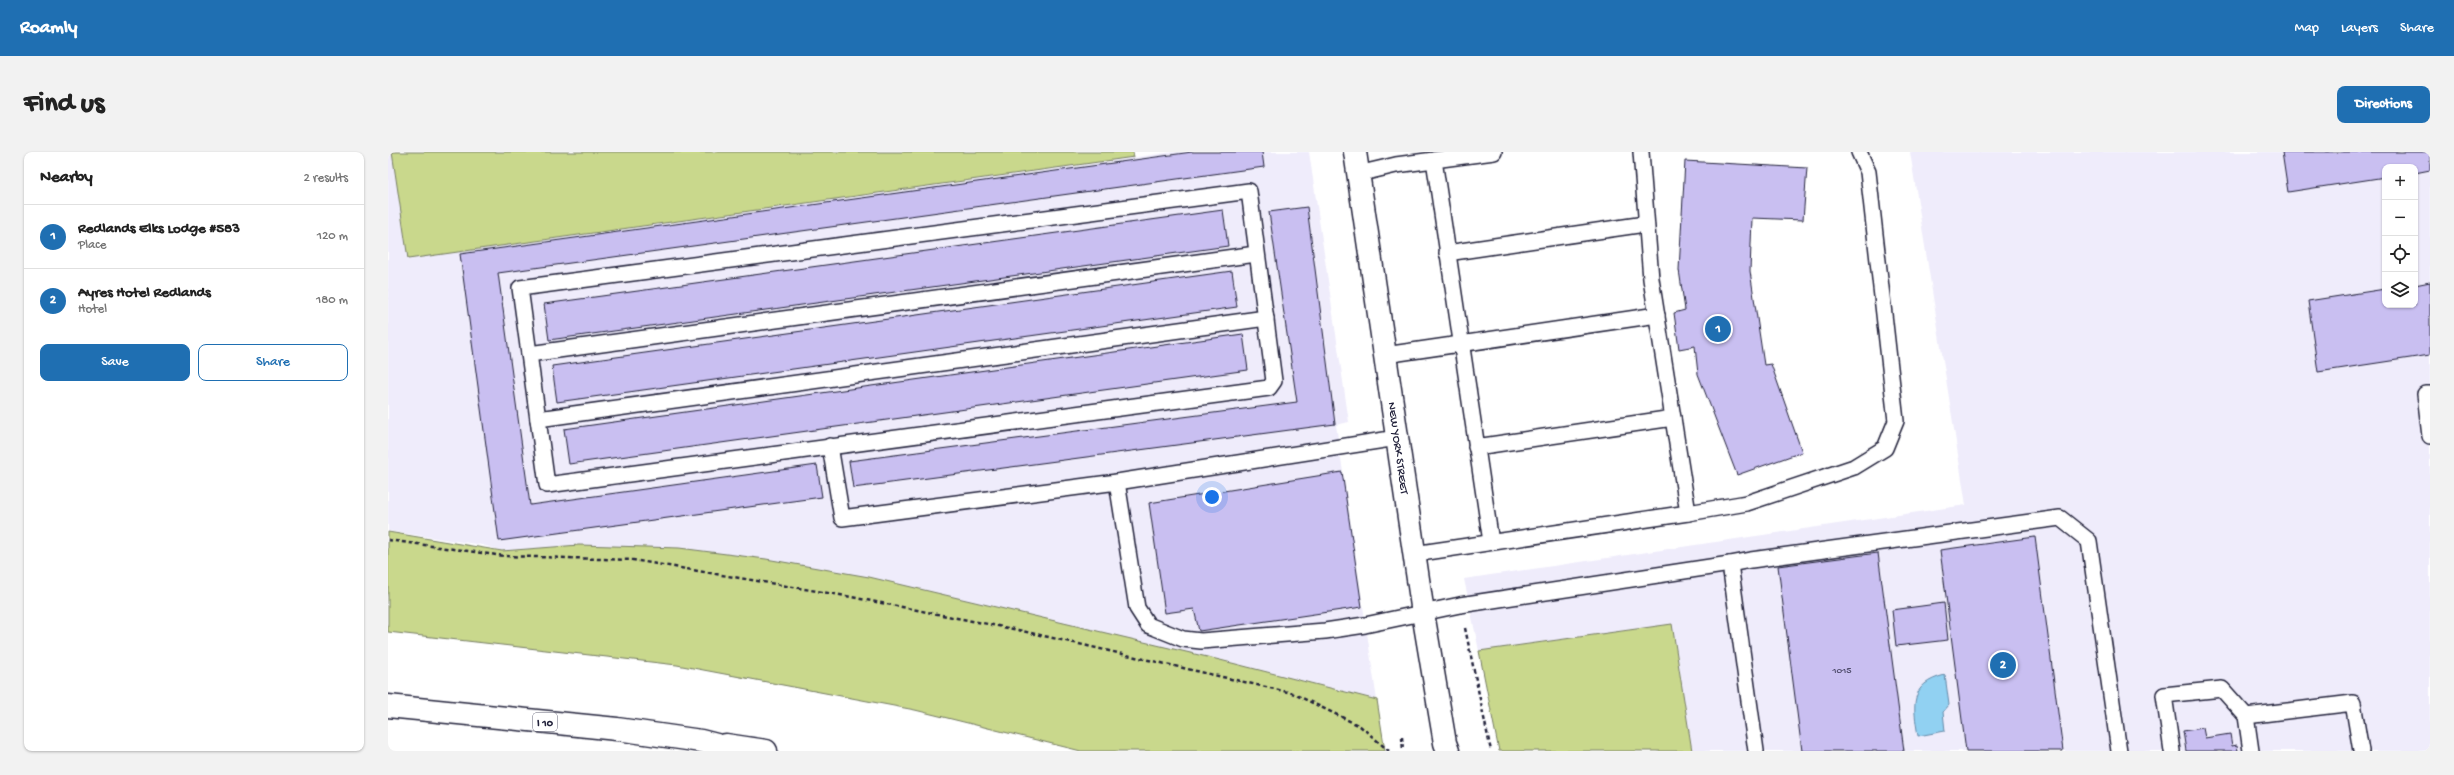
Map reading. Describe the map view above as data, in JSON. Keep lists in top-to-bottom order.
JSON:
{
  "streets": {
    "main road": ["NEW YORK STREET", "I 10"]
  },
  "house_numbers": ["1015"],
  "page": {
    "header": "Roamly",
    "nav": ["Map", "Layers", "Share"],
    "buttons": [
      "Directions",
      ["Save", "Share"]
    ],
    "title": "Find us",
    "heading": ["Nearby", "2 results"],
    "map_buttons": ["+", "−"],
    "list": [
      {
        "mark": "1",
        "name": "Redlands Elks Lodge #583",
        "note": "Place",
        "value": "120 m"
      },
      {
        "mark": "2",
        "name": "Ayres Hotel Redlands",
        "note": "Hotel",
        "value": "180 m"
      }
    ],
    "pins": ["1", "2"]
  }
}
